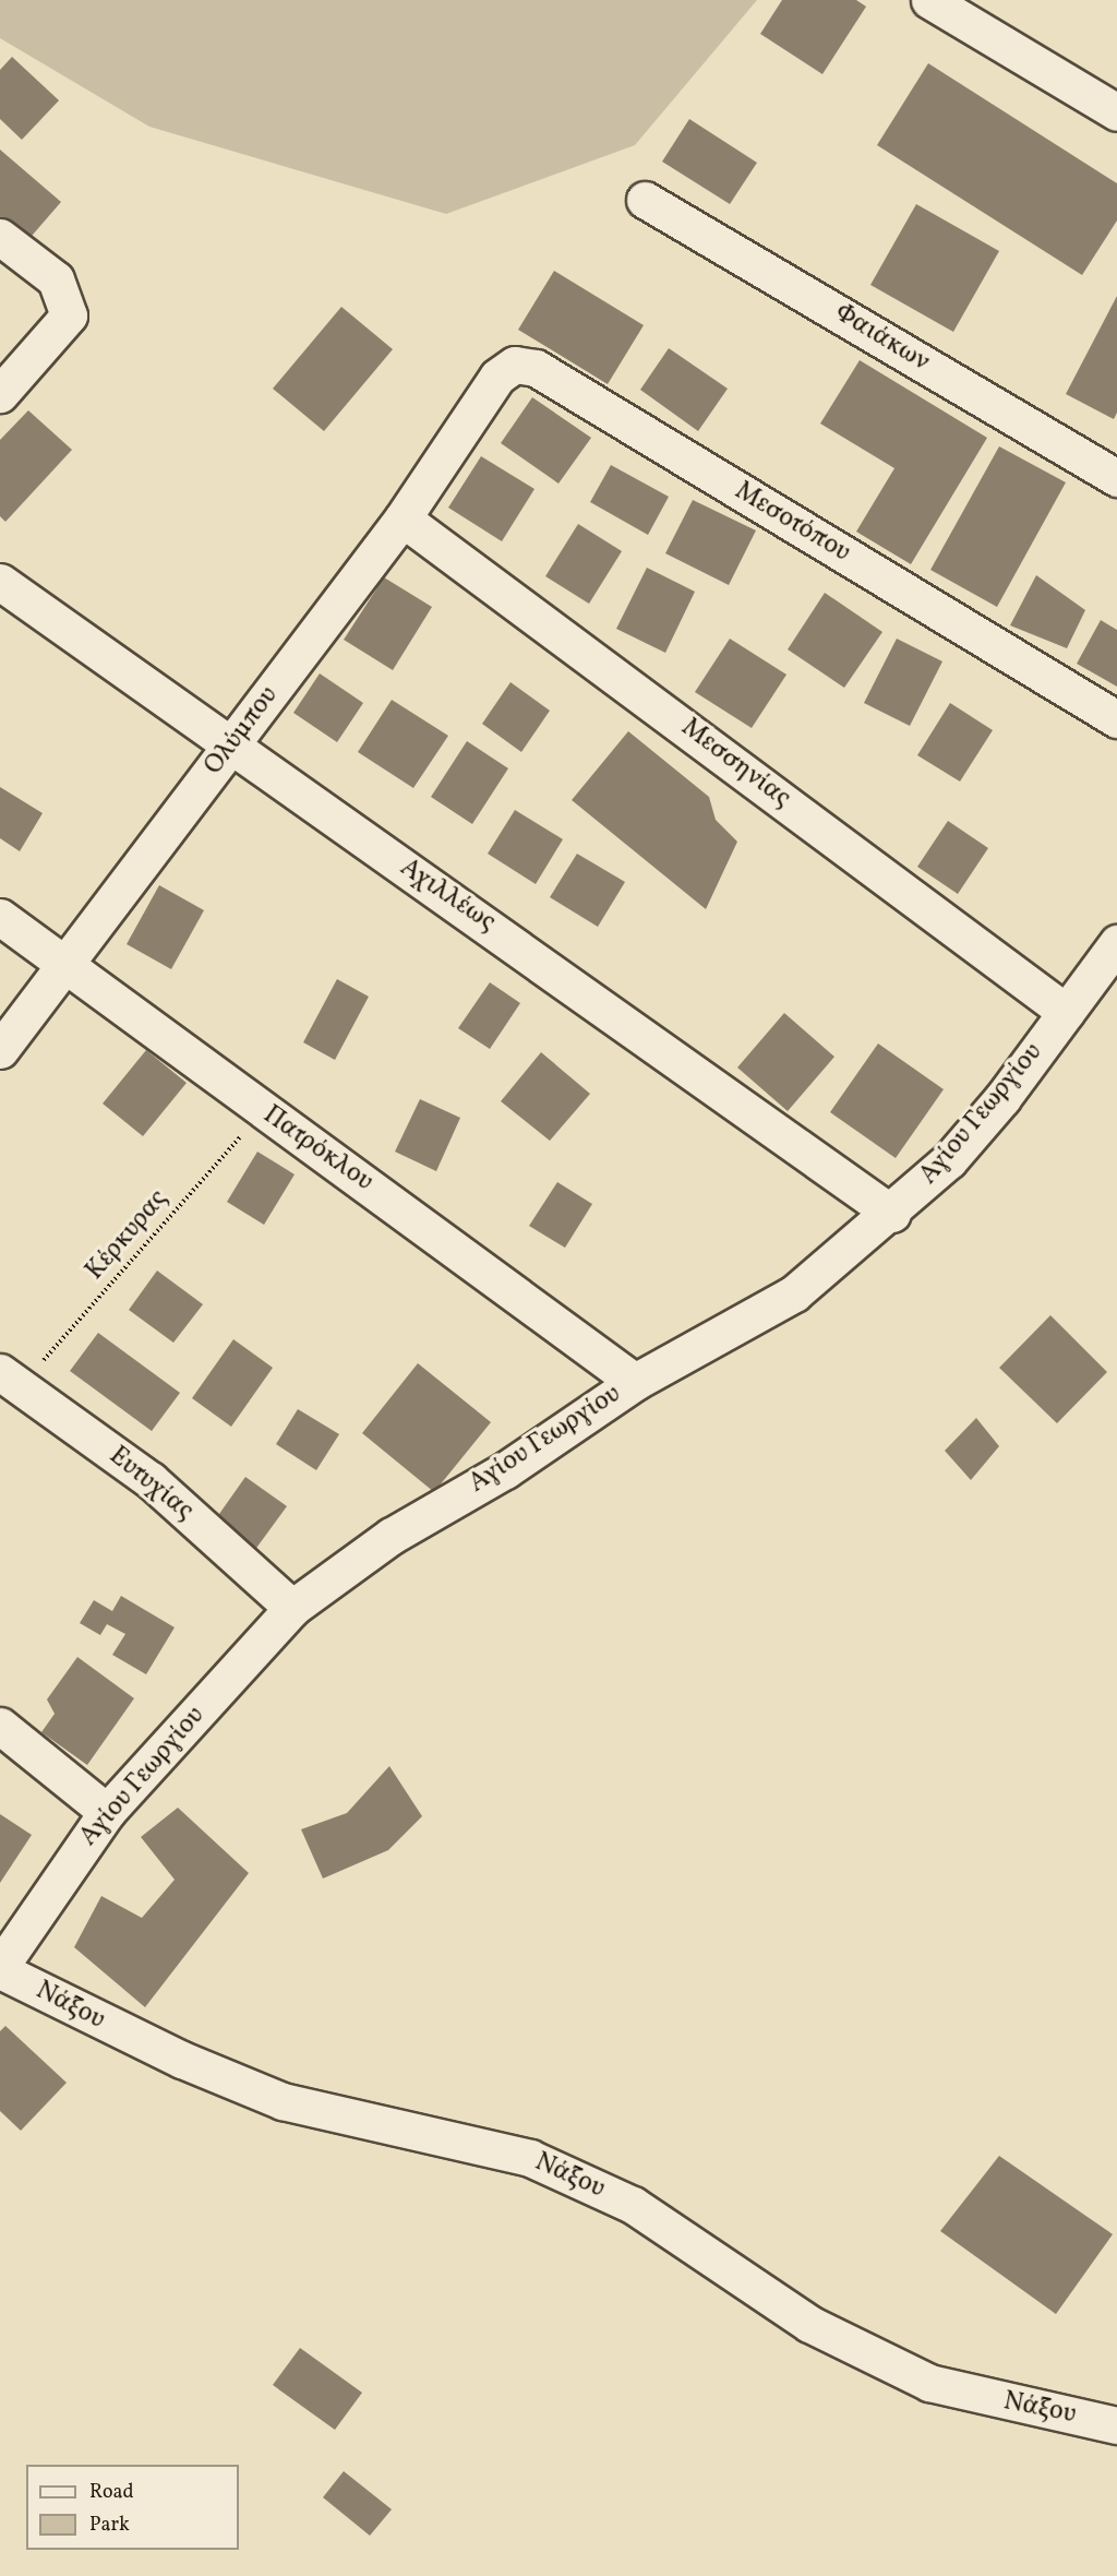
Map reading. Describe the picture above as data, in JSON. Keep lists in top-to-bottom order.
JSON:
{
  "streets": {
    "street": [
      "Φαιάκων",
      "Μεσοτόπου",
      "Ολύμπου",
      "Μεσσηνίας",
      "Αχιλλέως",
      "Αγίου Γεωργίου",
      "Πατρόκλου",
      "Ευτυχίας",
      "Νάξου"
    ],
    "path": ["Κέρκυρας"]
  },
  "crossings": [
    ["Μεσοτόπου", "Ολύμπου"],
    ["Ολύμπου", "Μεσσηνίας"],
    ["Ολύμπου", "Αχιλλέως"],
    ["Ολύμπου", "Πατρόκλου"],
    ["Μεσσηνίας", "Αγίου Γεωργίου"],
    ["Αχιλλέως", "Αγίου Γεωργίου"],
    ["Αγίου Γεωργίου", "Πατρόκλου"],
    ["Αγίου Γεωργίου", "Ευτυχίας"],
    ["Αγίου Γεωργίου", "Νάξου"],
    ["Πατρόκλου", "Κέρκυρας"],
    ["Κέρκυρας", "Ευτυχίας"]
  ],
  "legend": ["Road", "Park"]
}
